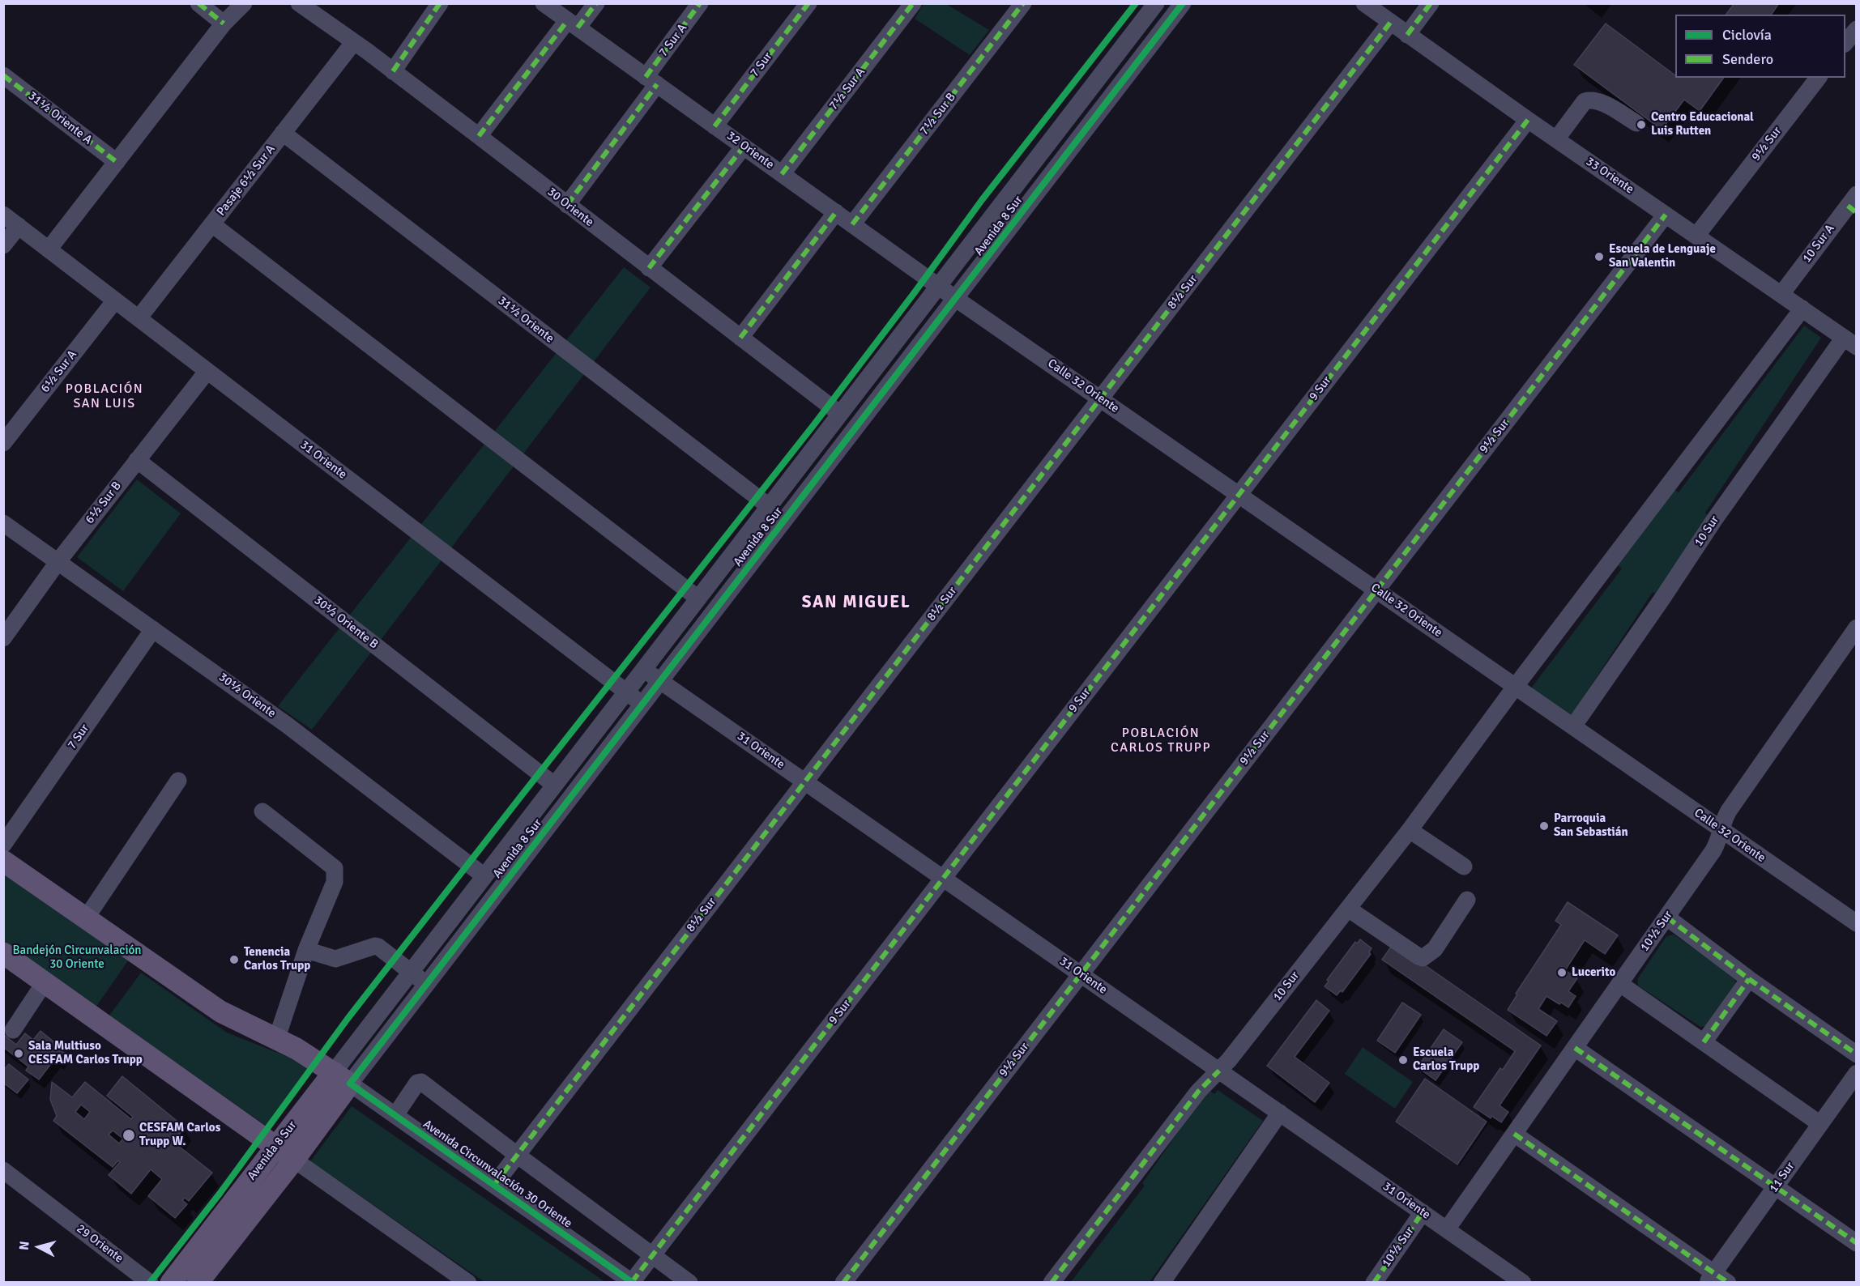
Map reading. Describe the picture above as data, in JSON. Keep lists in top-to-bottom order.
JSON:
{
  "streets": {
    "main road": ["Avenida 8 Sur", "Avenida Circunvalación 30 Oriente"],
    "street": [
      "7 Sur A",
      "7 Sur",
      "7½ Sur A",
      "7½ Sur B",
      "31½ Oriente A",
      "9½ Sur",
      "32 Oriente",
      "33 Oriente",
      "Pasaje 6½ Sur A",
      "30 Oriente",
      "10 Sur A",
      "8½ Sur",
      "31½ Oriente",
      "6½ Sur A",
      "Calle 32 Oriente",
      "9 Sur",
      "31 Oriente",
      "6½ Sur B",
      "10 Sur",
      "30½ Oriente B",
      "30½ Oriente",
      "10½ Sur",
      "11 Sur",
      "29 Oriente"
    ]
  },
  "crossings": [
    ["7 Sur A", "32 Oriente"],
    ["7 Sur A", "30 Oriente"],
    ["7 Sur", "32 Oriente"],
    ["7 Sur", "30½ Oriente"],
    ["7½ Sur A", "32 Oriente"],
    ["7½ Sur B", "32 Oriente"],
    ["9½ Sur", "33 Oriente"],
    ["9½ Sur", "Calle 32 Oriente"],
    ["9½ Sur", "31 Oriente"],
    ["32 Oriente", "Avenida 8 Sur"],
    ["32 Oriente", "Calle 32 Oriente"],
    ["33 Oriente", "10 Sur A"],
    ["33 Oriente", "8½ Sur"],
    ["33 Oriente", "9 Sur"],
    ["33 Oriente", "10 Sur"],
    ["Pasaje 6½ Sur A", "30 Oriente"],
    ["Pasaje 6½ Sur A", "31½ Oriente"],
    ["Pasaje 6½ Sur A", "31 Oriente"],
    ["30 Oriente", "Avenida 8 Sur"],
    ["Avenida 8 Sur", "31½ Oriente"],
    ["Avenida 8 Sur", "Calle 32 Oriente"],
    ["Avenida 8 Sur", "31 Oriente"],
    ["Avenida 8 Sur", "30½ Oriente B"],
    ["Avenida 8 Sur", "30½ Oriente"],
    ["Avenida 8 Sur", "Avenida Circunvalación 30 Oriente"],
    ["8½ Sur", "Calle 32 Oriente"],
    ["8½ Sur", "31 Oriente"],
    ["8½ Sur", "Avenida Circunvalación 30 Oriente"],
    ["6½ Sur A", "31 Oriente"],
    ["Calle 32 Oriente", "9 Sur"],
    ["Calle 32 Oriente", "10 Sur"],
    ["Calle 32 Oriente", "10½ Sur"],
    ["9 Sur", "31 Oriente"],
    ["9 Sur", "Avenida Circunvalación 30 Oriente"],
    ["31 Oriente", "6½ Sur B"],
    ["31 Oriente", "10 Sur"],
    ["31 Oriente", "10½ Sur"],
    ["6½ Sur B", "30½ Oriente B"],
    ["6½ Sur B", "30½ Oriente"]
  ],
  "districts": ["POBLACIÓN SAN LUIS", "SAN MIGUEL", "POBLACIÓN CARLOS TRUPP"],
  "parks": ["Bandejón Circunvalación 30 Oriente"],
  "places": [
    "Centro Educacional Luis Rutten",
    "Escuela de Lenguaje San Valentin",
    "Parroquia San Sebastián",
    "Tenencia Carlos Trupp",
    "Lucerito",
    "Sala Multiuso CESFAM Carlos Trupp",
    "Escuela Carlos Trupp",
    "CESFAM Carlos Trupp W."
  ],
  "legend": ["Ciclovía", "Sendero"],
  "north": "left"
}
